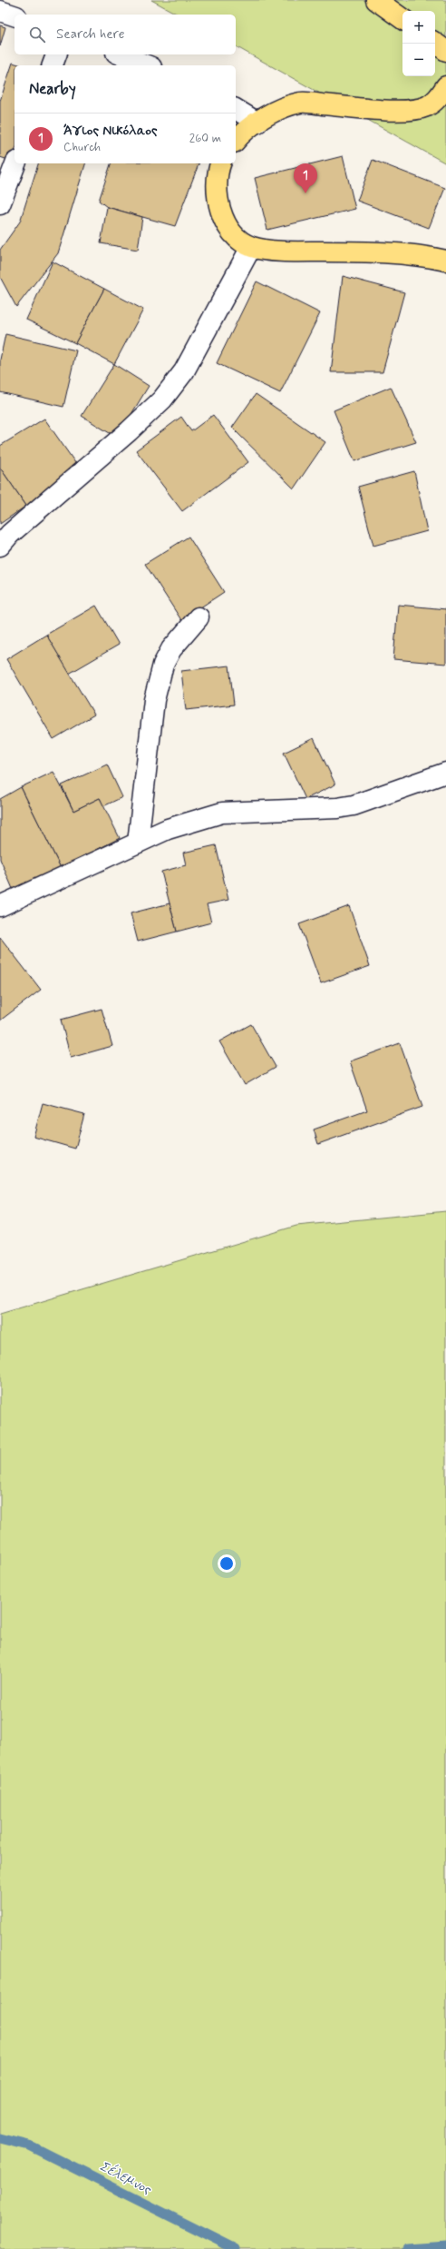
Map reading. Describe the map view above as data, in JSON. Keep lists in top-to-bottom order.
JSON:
{
  "water": ["Σέλεμνος"],
  "page": {
    "map_buttons": ["+", "−"],
    "search": "Search here",
    "heading": "Nearby",
    "list": [
      {
        "mark": "1",
        "name": "Άγιος Νικόλαος",
        "note": "Church",
        "value": "260 m"
      }
    ],
    "pins": "1"
  }
}
